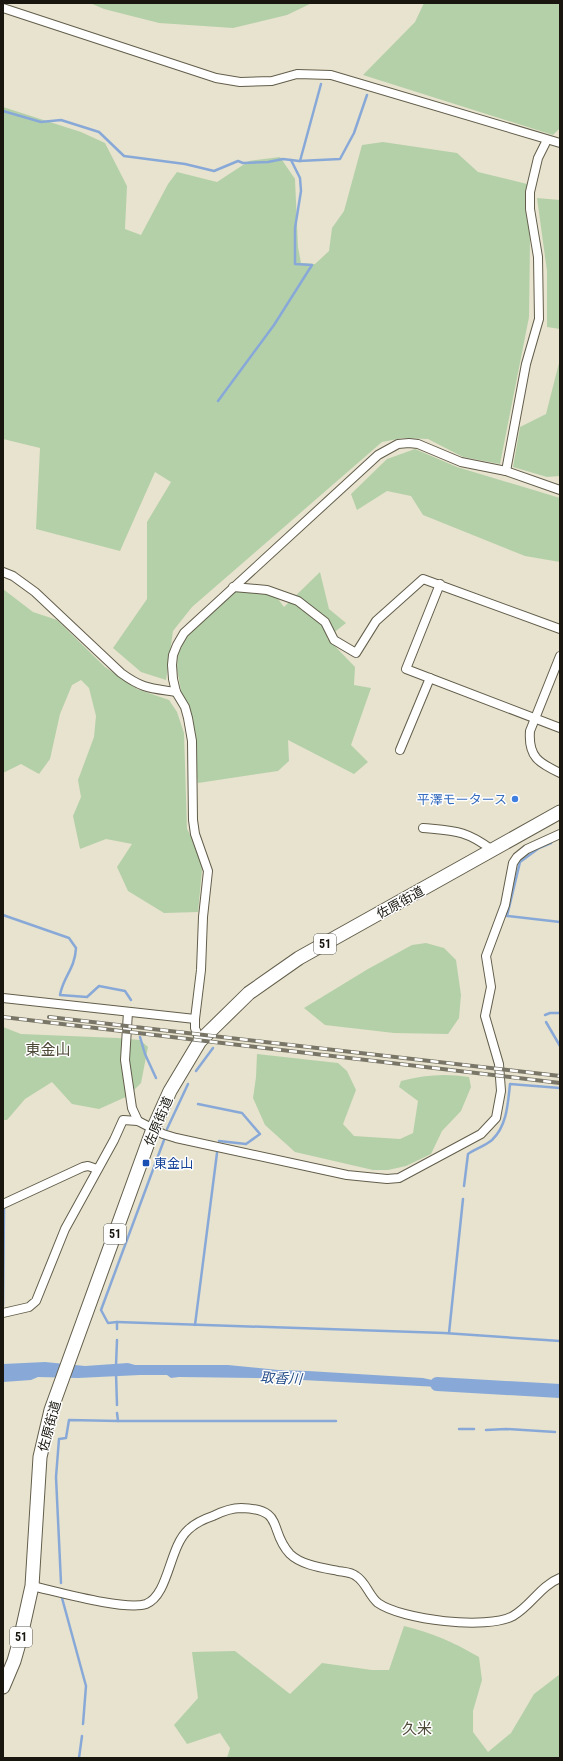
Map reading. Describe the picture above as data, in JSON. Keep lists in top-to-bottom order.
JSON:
{
  "streets": {
    "highway": ["佐原街道", "51"]
  },
  "districts": ["東金山", "久米"],
  "water": ["取香川"],
  "places": {
    "other": ["平澤モータース"],
    "transit": ["東金山"]
  }
}
